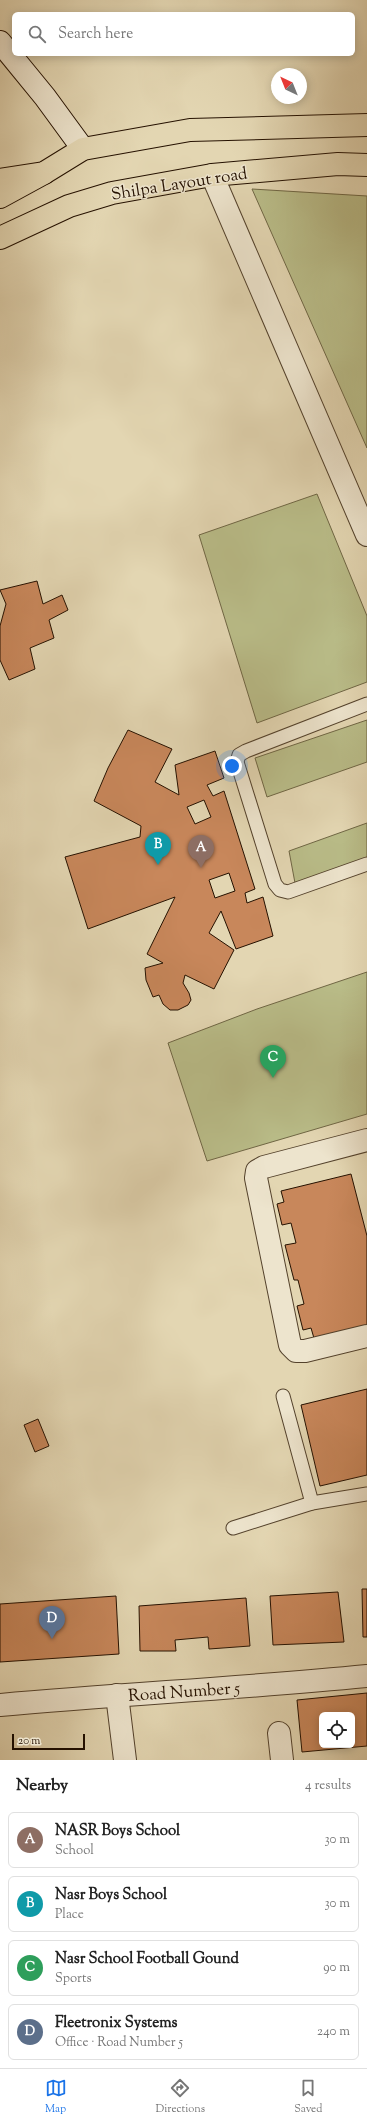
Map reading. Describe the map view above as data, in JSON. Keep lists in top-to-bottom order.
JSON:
{
  "streets": {
    "main road": ["Shilpa Layout road"],
    "street": ["Road Number 5"]
  },
  "scale_bar": "20 m",
  "north": "top left",
  "page": {
    "search": "Search here",
    "pins": [
      "B",
      "A",
      "C",
      "D"
    ],
    "scale": "20 m",
    "heading": ["Nearby", "4 results"],
    "list": [
      {
        "mark": "A",
        "name": "NASR Boys School",
        "note": "School",
        "value": "30 m"
      },
      {
        "mark": "B",
        "name": "Nasr Boys School",
        "note": "Place",
        "value": "30 m"
      },
      {
        "mark": "C",
        "name": "Nasr School Football Gound",
        "note": "Sports",
        "value": "90 m"
      },
      {
        "mark": "D",
        "name": "Fleetronix Systems",
        "note": "Office · Road Number 5",
        "value": "240 m"
      }
    ],
    "nav": ["Map", "Directions", "Saved"]
  }
}
